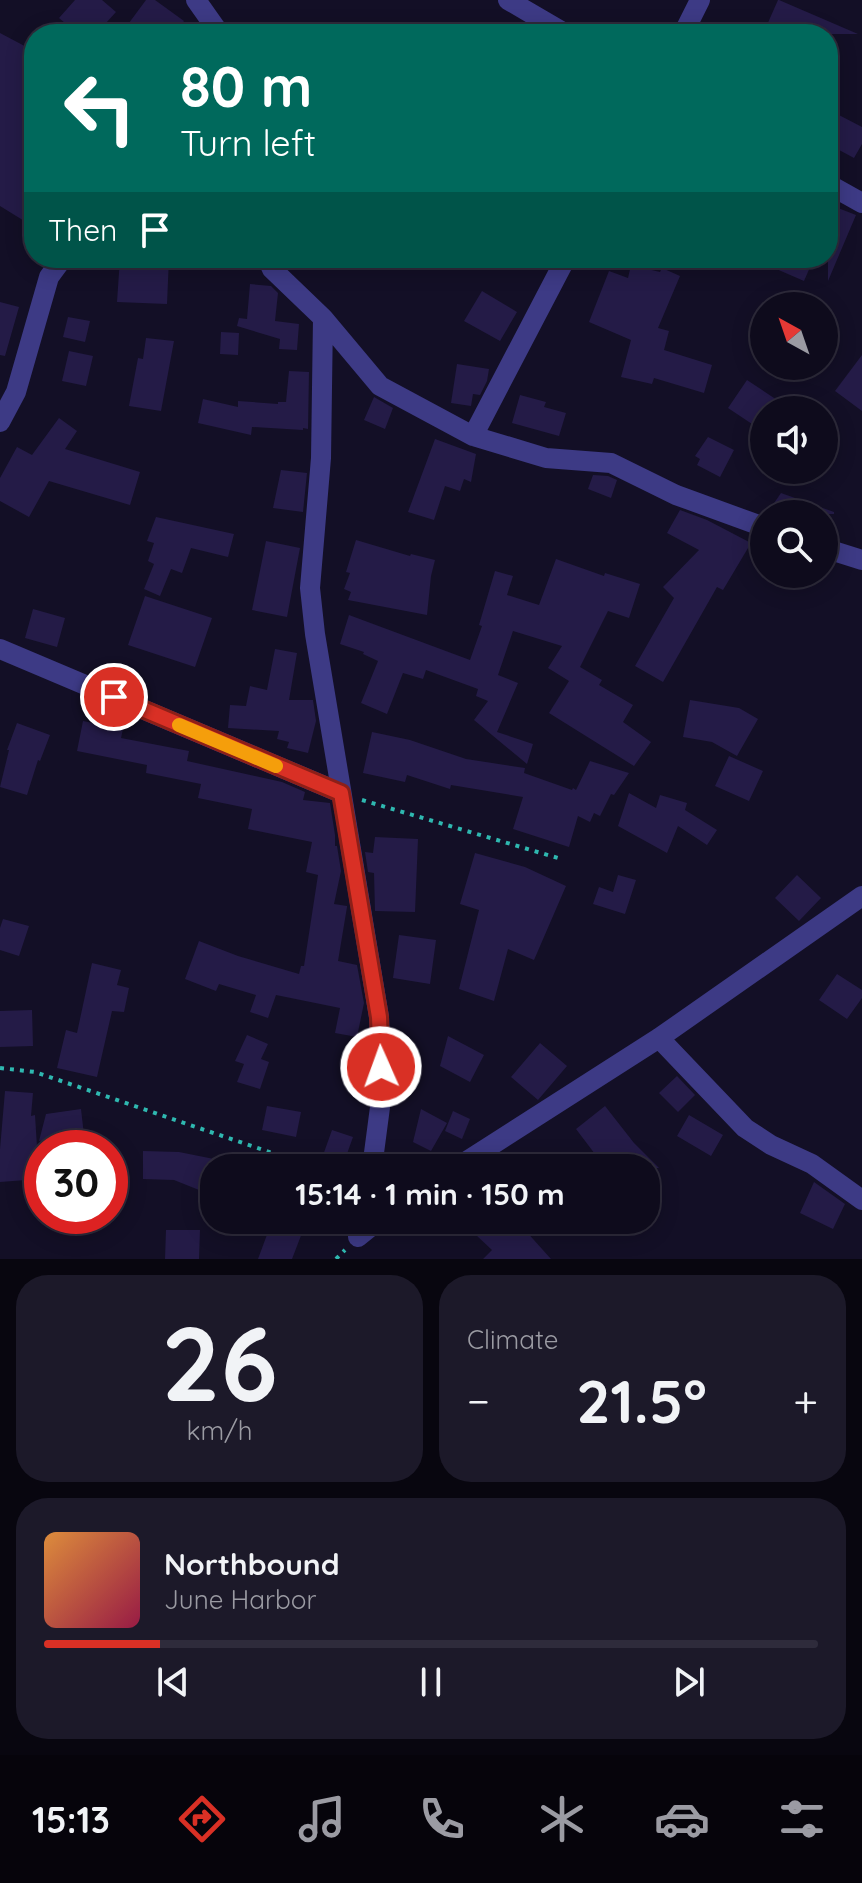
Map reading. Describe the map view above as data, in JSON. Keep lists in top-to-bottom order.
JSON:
{
  "north": "top left",
  "page": {
    "turn": ["80 m", "Turn left"],
    "then": "Then",
    "limit": "30",
    "trip": "15:14 · 1 min · 150 m",
    "tile": [
      ["26", "km/h"],
      "Climate"
    ],
    "heat": ["−", "21.5°", "+"],
    "song": ["Northbound", "June Harbor"],
    "tabs": "15:13"
  }
}
